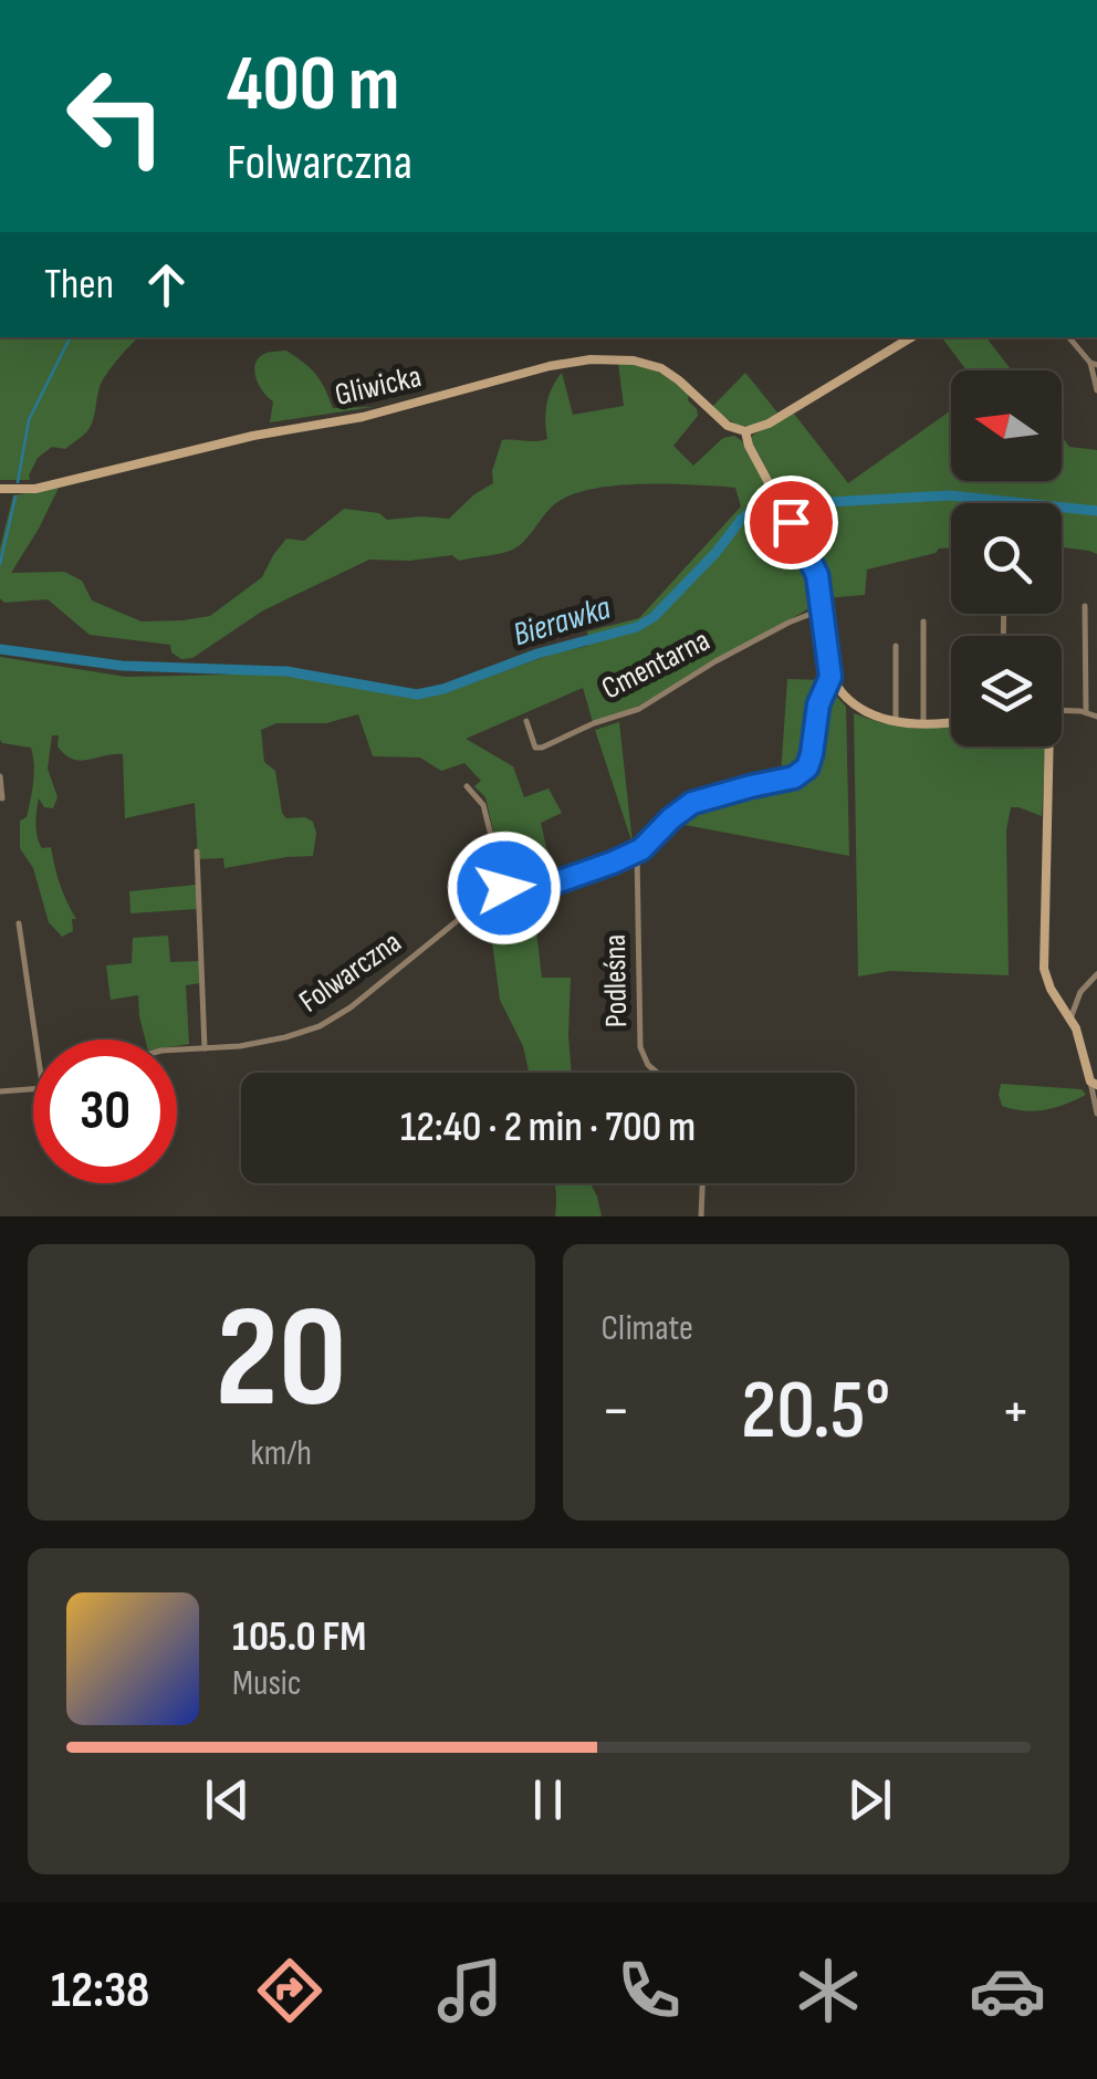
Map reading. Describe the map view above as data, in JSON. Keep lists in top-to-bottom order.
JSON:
{
  "streets": {
    "main road": ["Gliwicka"],
    "street": ["Cmentarna", "Folwarczna", "Podleśna"]
  },
  "crossings": [
    ["Folwarczna", "Podleśna"]
  ],
  "water": ["Bierawka"],
  "north": "left",
  "page": {
    "turn": ["400 m", "Folwarczna"],
    "then": "Then",
    "limit": "30",
    "trip": "12:40 · 2 min · 700 m",
    "tile": [
      ["20", "km/h"],
      "Climate"
    ],
    "heat": ["−", "20.5°", "+"],
    "song": ["105.0 FM", "Music"],
    "tabs": "12:38"
  }
}
